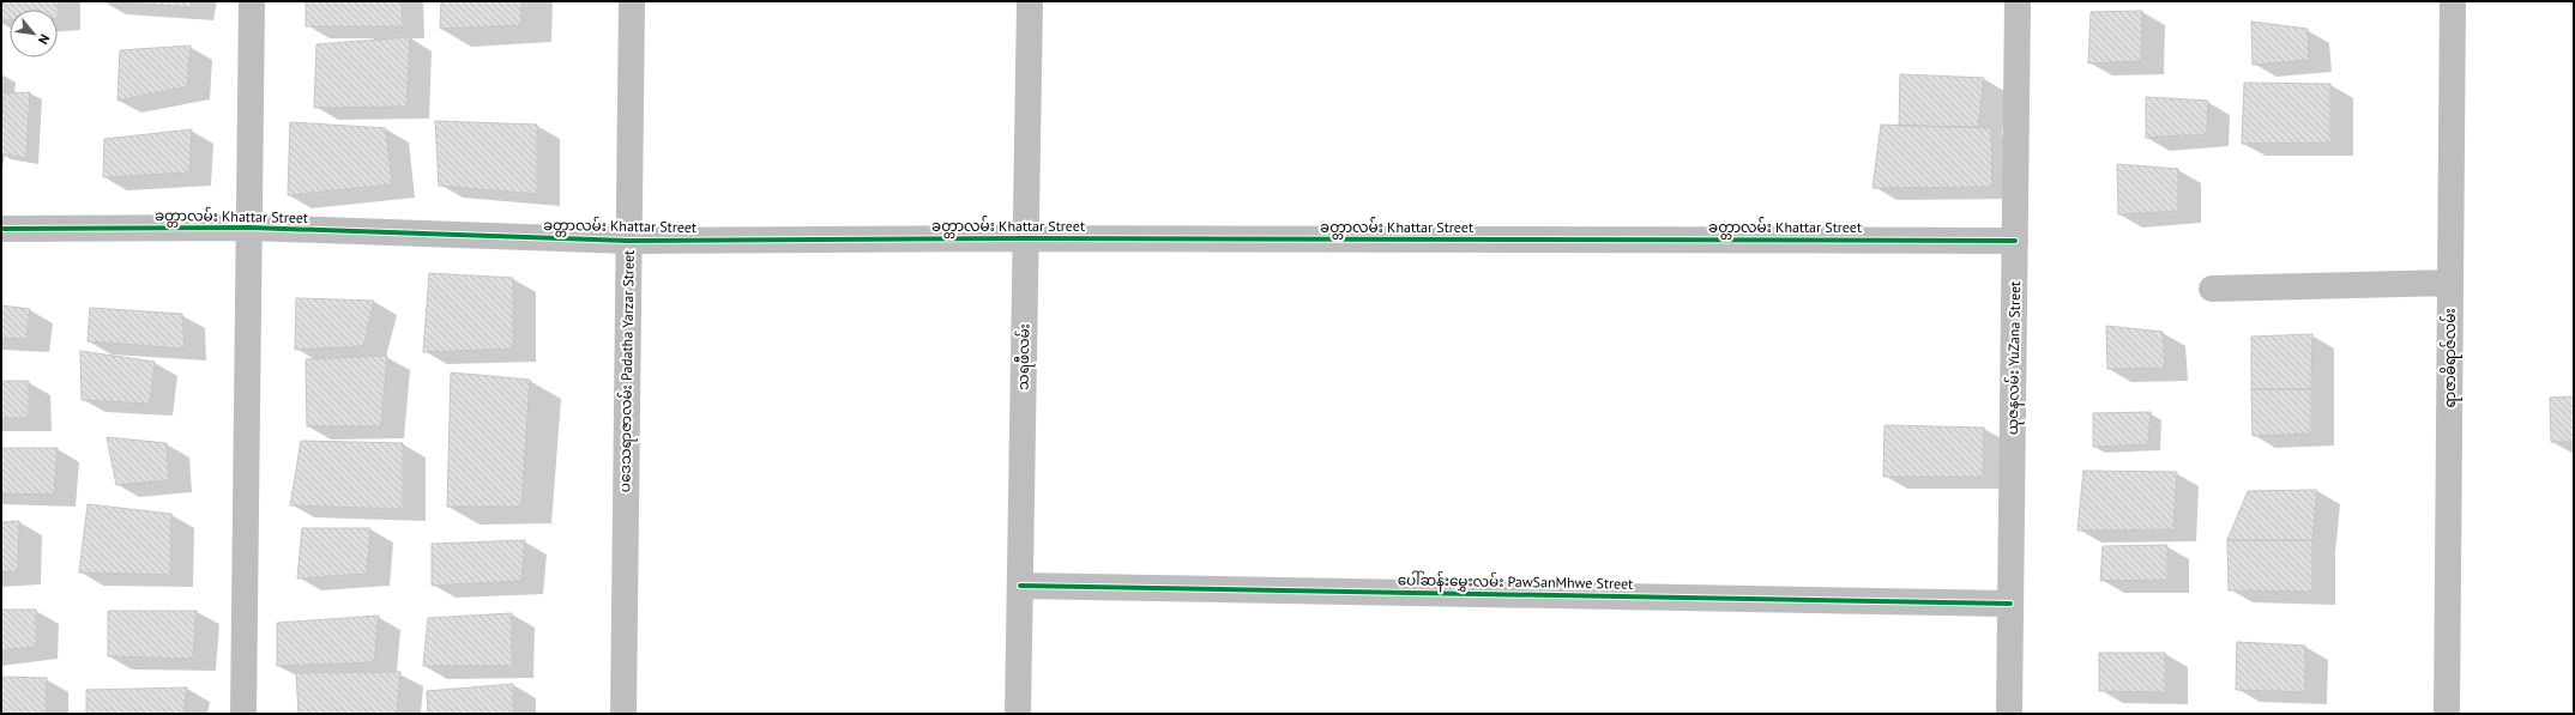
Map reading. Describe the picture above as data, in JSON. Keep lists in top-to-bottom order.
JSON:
{
  "streets": {
    "street": [
      "ခတ္တာလမ်း Khattar Street",
      "သရဖီလမ်း",
      "ယုဇနလမ်း YuZana Street",
      "ရာဇာဓိရာဇ်လမ်း",
      "ပဒေသရာဇာလမ်း Padatha Yarzar Street",
      "ပေါ်ဆန်းမွှေးလမ်း PawSanMhwe Street"
    ]
  },
  "crossings": [
    ["ခတ္တာလမ်း Khattar Street", "သရဖီလမ်း"],
    ["ခတ္တာလမ်း Khattar Street", "ယုဇနလမ်း YuZana Street"],
    ["ခတ္တာလမ်း Khattar Street", "ပဒေသရာဇာလမ်း Padatha Yarzar Street"],
    ["သရဖီလမ်း", "ပေါ်ဆန်းမွှေးလမ်း PawSanMhwe Street"],
    ["ယုဇနလမ်း YuZana Street", "ပေါ်ဆန်းမွှေးလမ်း PawSanMhwe Street"]
  ],
  "north": "bottom right"
}
